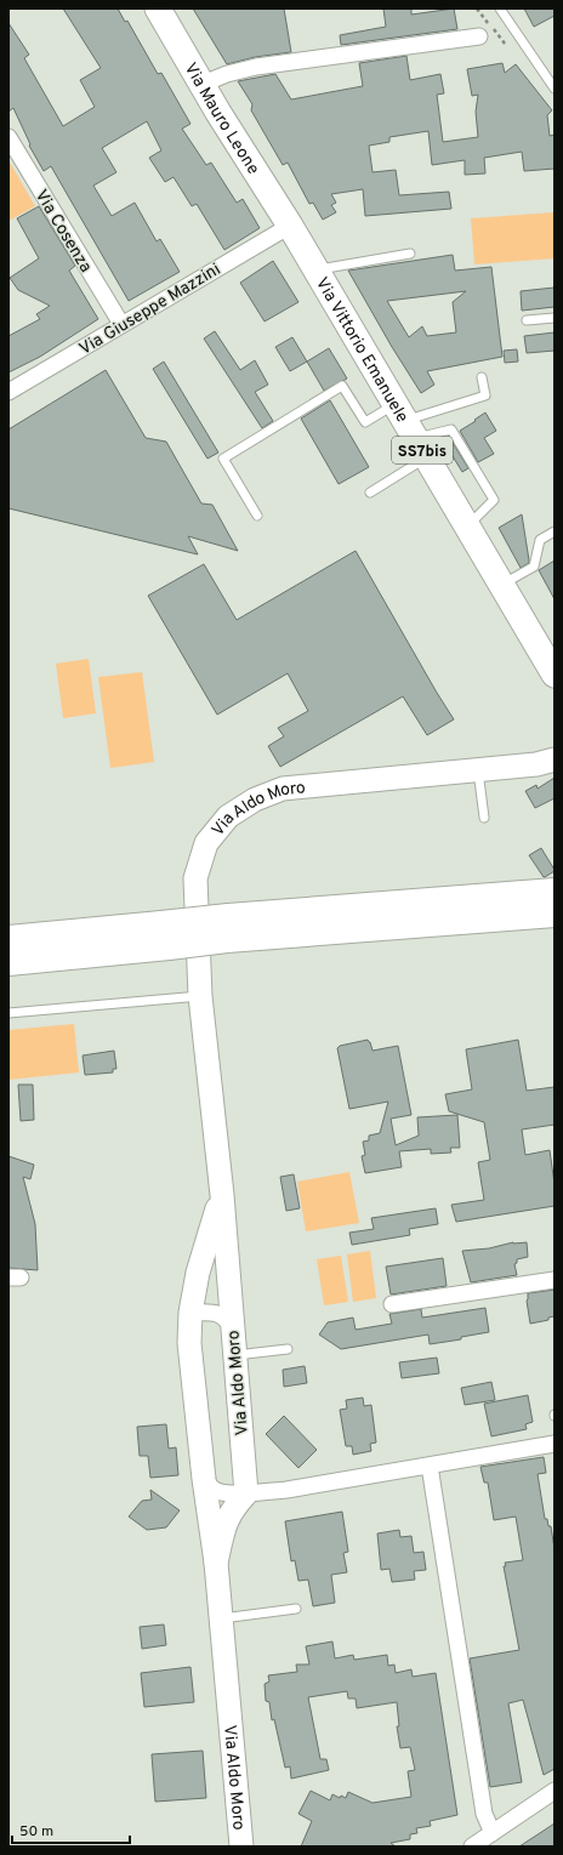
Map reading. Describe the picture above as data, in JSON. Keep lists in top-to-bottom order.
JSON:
{
  "streets": {
    "main road": ["Via Mauro Leone", "Via Vittorio Emanuele", "SS7bis"],
    "street": ["Via Cosenza", "Via Giuseppe Mazzini", "Via Aldo Moro"]
  },
  "crossings": [
    ["Via Mauro Leone", "Via Giuseppe Mazzini"],
    ["Via Mauro Leone", "Via Vittorio Emanuele"],
    ["Via Cosenza", "Via Giuseppe Mazzini"],
    ["Via Giuseppe Mazzini", "Via Vittorio Emanuele"]
  ],
  "scale_bar": "50 m"
}
